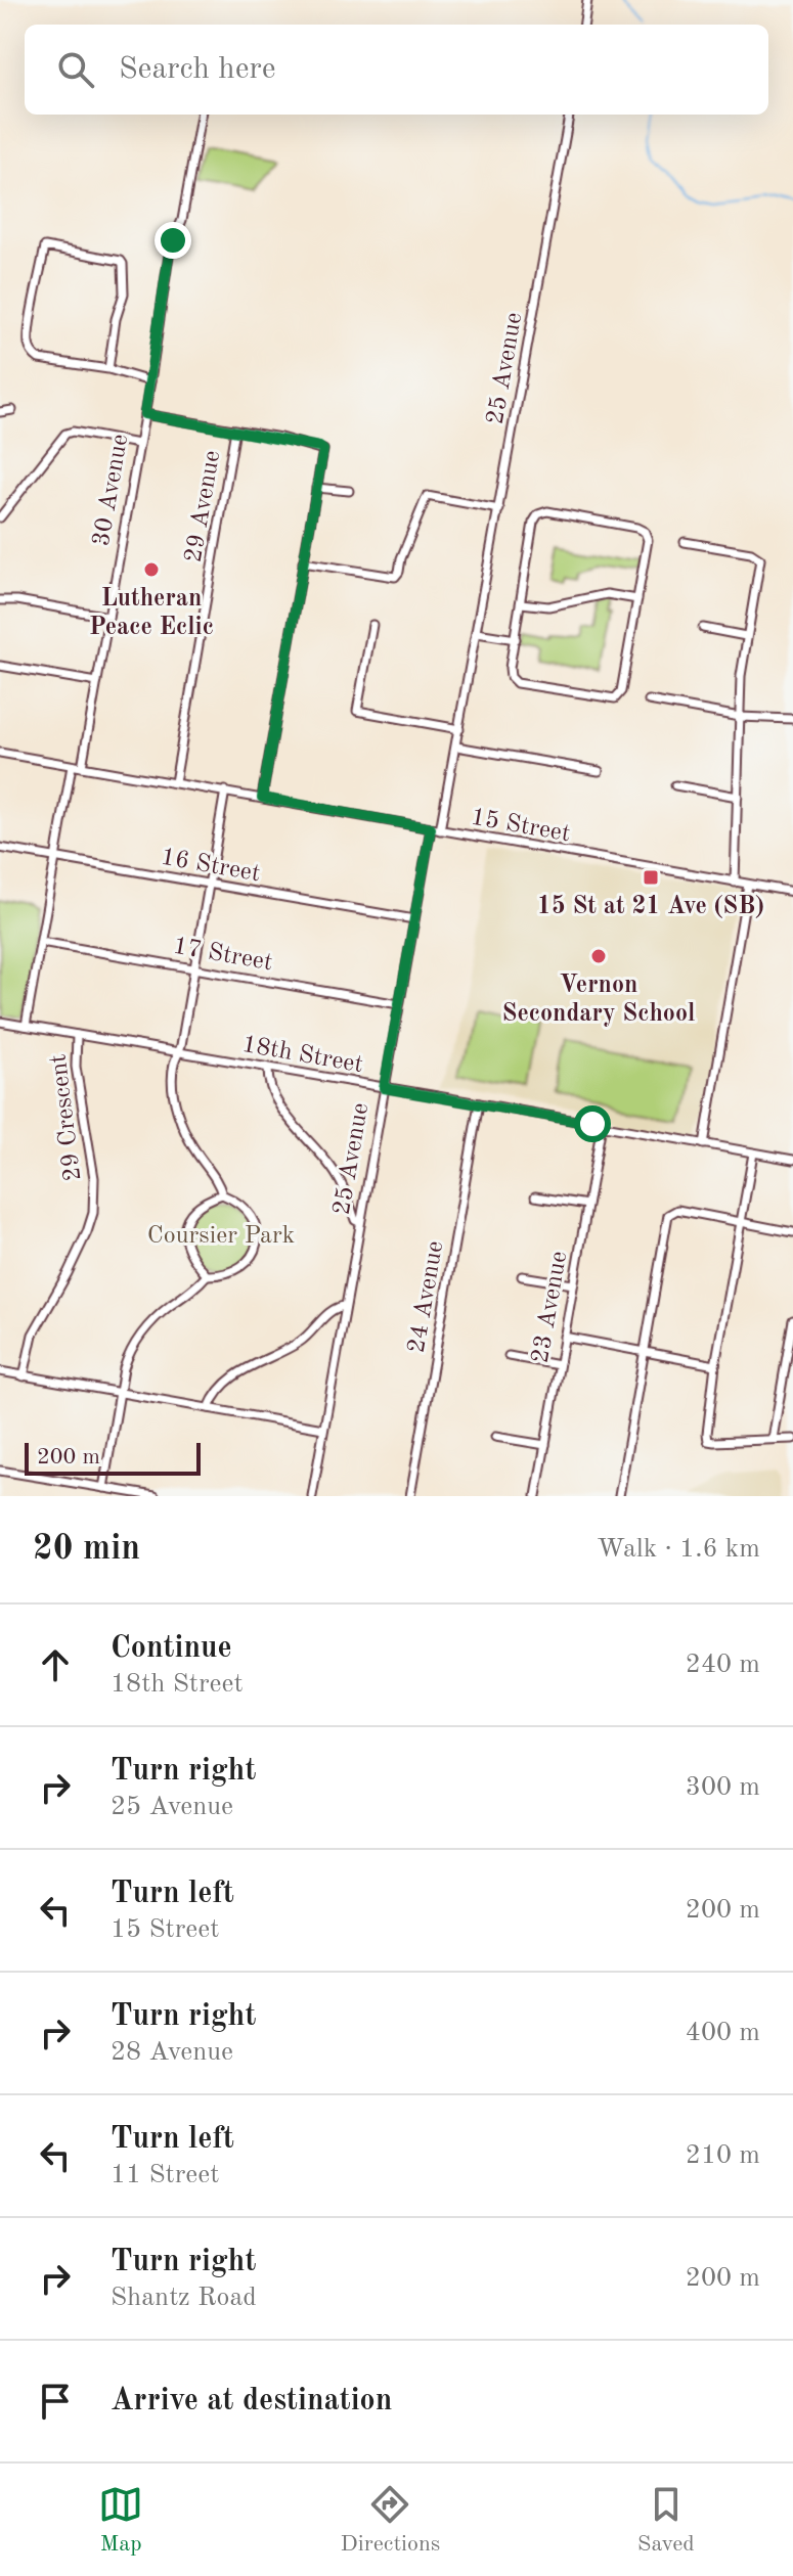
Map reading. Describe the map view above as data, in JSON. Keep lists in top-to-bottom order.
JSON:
{
  "streets": {
    "street": [
      "25 Avenue",
      "30 Avenue",
      "29 Avenue",
      "15 Street",
      "16 Street",
      "17 Street",
      "18th Street",
      "29 Crescent",
      "24 Avenue",
      "23 Avenue"
    ]
  },
  "crossings": [
    ["25 Avenue", "15 Street"],
    ["25 Avenue", "16 Street"],
    ["25 Avenue", "17 Street"],
    ["25 Avenue", "18th Street"],
    ["30 Avenue", "15 Street"],
    ["29 Avenue", "15 Street"],
    ["18th Street", "29 Crescent"],
    ["18th Street", "24 Avenue"],
    ["18th Street", "23 Avenue"]
  ],
  "parks": ["Coursier Park"],
  "places": {
    "other": ["Lutheran Peace Eclic", "Vernon Secondary School"],
    "transit": ["15 St at 21 Ave (SB)"]
  },
  "scale_bar": "200 m",
  "page": {
    "search": "Search here",
    "scale": "200 m",
    "heading": ["20 min", "Walk · 1.6 km"],
    "list": [
      ["Continue", "18th Street", "240 m"],
      ["Turn right", "25 Avenue", "300 m"],
      ["Turn left", "15 Street", "200 m"],
      ["Turn right", "28 Avenue", "400 m"],
      ["Turn left", "11 Street", "210 m"],
      ["Turn right", "Shantz Road", "200 m"],
      "Arrive at destination"
    ],
    "nav": ["Map", "Directions", "Saved"]
  }
}
